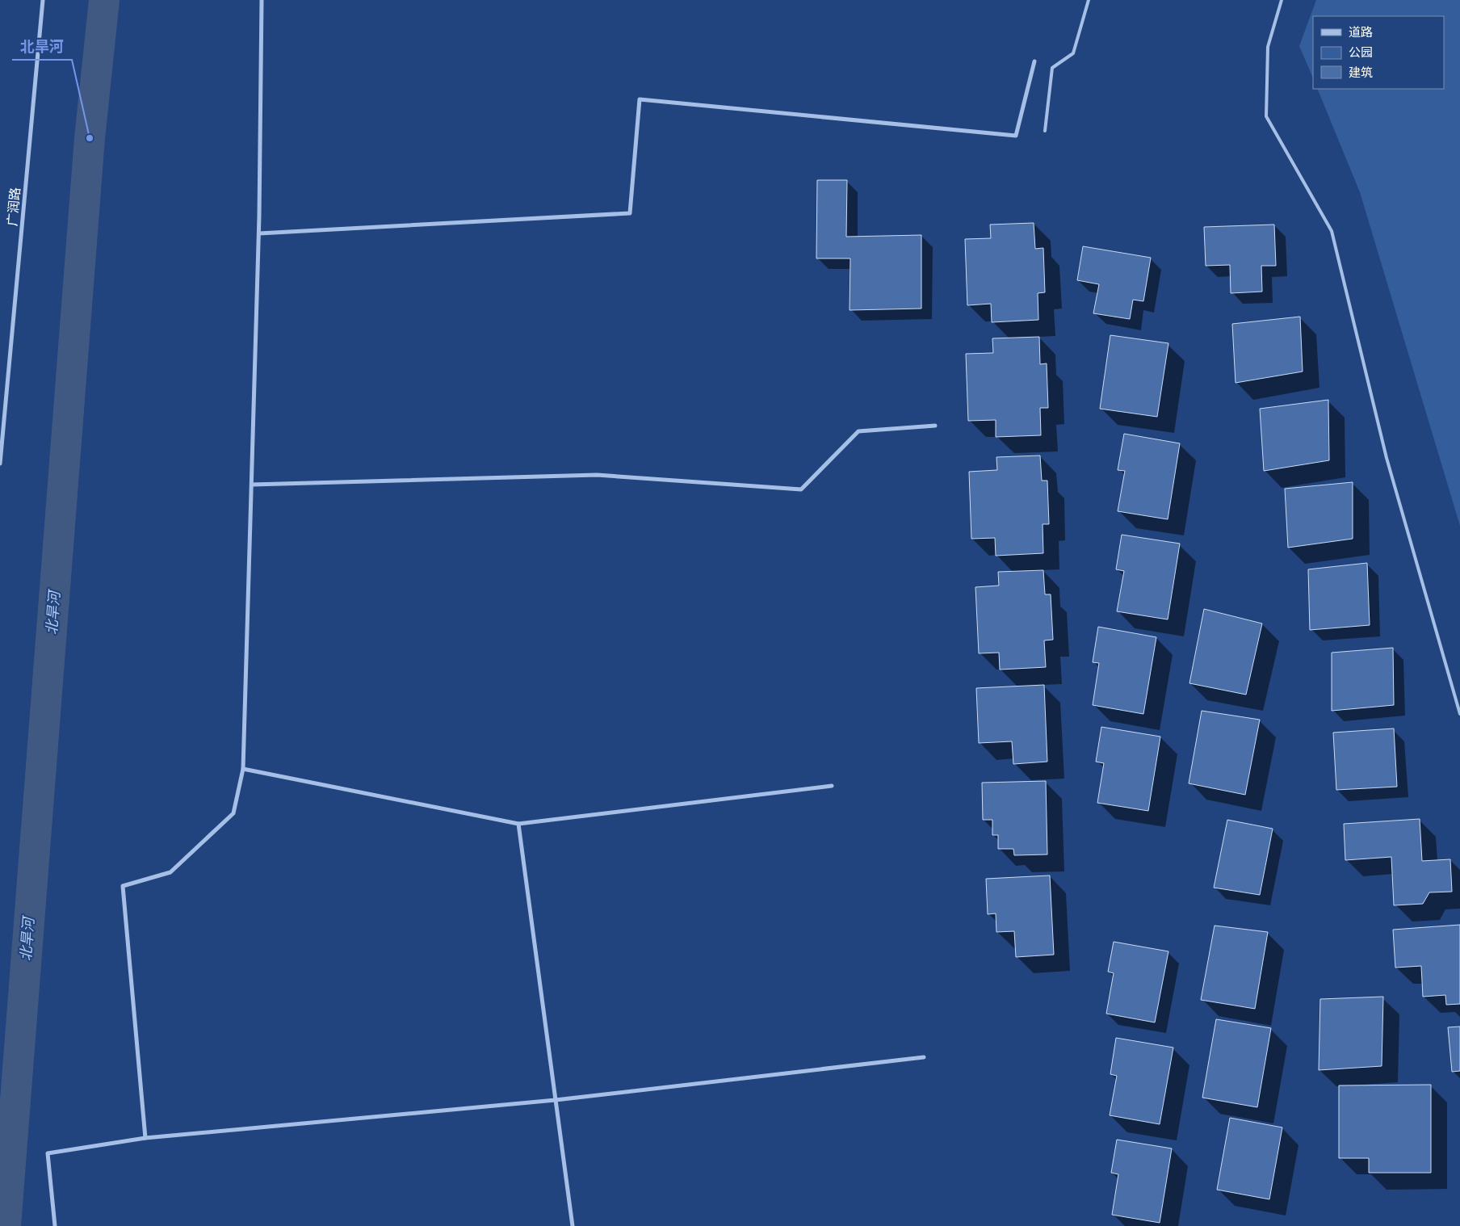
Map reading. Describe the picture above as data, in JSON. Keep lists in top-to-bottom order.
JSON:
{
  "streets": {
    "street": ["广润路"]
  },
  "water": ["北旱河"],
  "places": ["北旱河"],
  "legend": ["道路", "公园", "建筑"]
}
